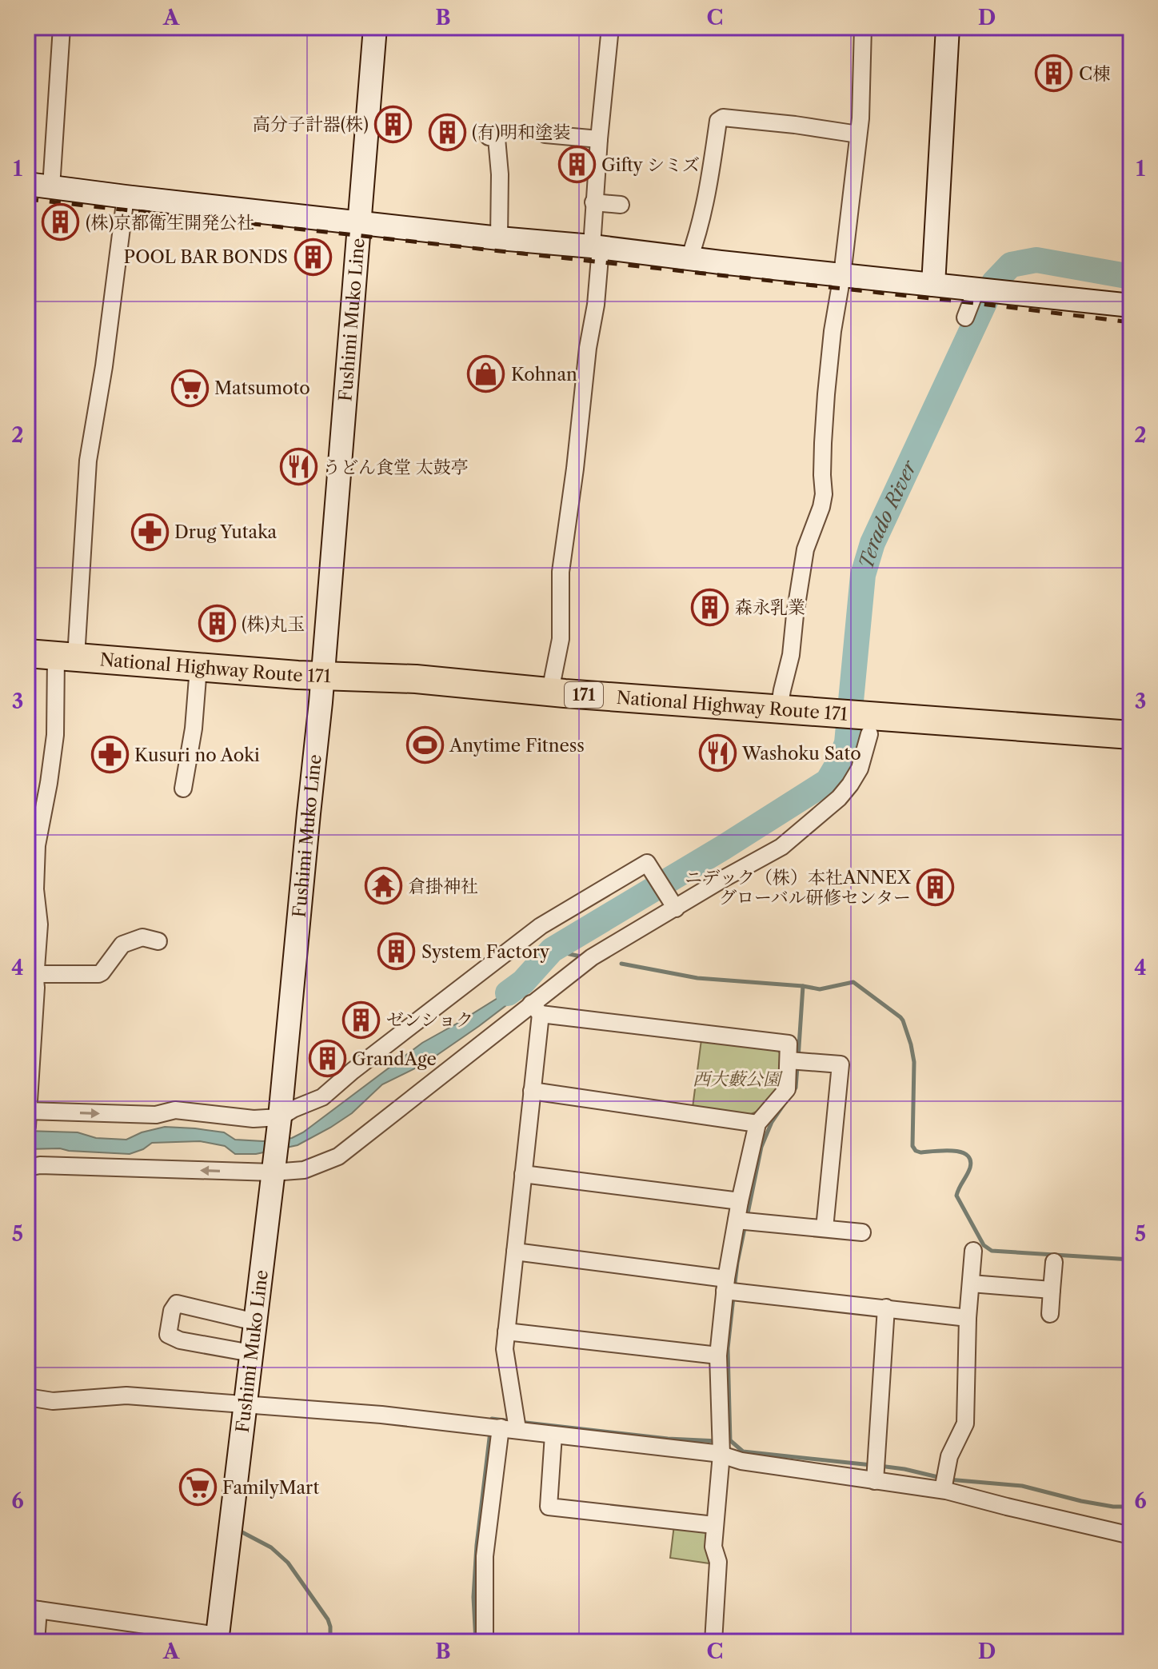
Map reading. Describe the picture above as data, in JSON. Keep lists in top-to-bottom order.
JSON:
{
  "streets": {
    "highway": ["National Highway Route 171", "171"],
    "main road": ["Fushimi Muko Line"]
  },
  "crossings": [
    ["Fushimi Muko Line", "National Highway Route 171"]
  ],
  "water": ["Terado River"],
  "parks": ["西大藪公園"],
  "places": {
    "building": [
      "C棟",
      "高分子計器(株)",
      "(有)明和塗装",
      "Gifty シミズ",
      "(株)京都衛生開発公社",
      "POOL BAR BONDS",
      "森永乳業",
      "(株)丸玉",
      "ニデック（株）本社ANNEX グローバル研修センター",
      "System Factory",
      "ゼンショク",
      "GrandAge"
    ],
    "shop": ["Kohnan"],
    "supermarket": ["Matsumoto", "FamilyMart"],
    "restaurant": ["うどん食堂 太鼓亭", "Washoku Sato"],
    "pharmacy": ["Drug Yutaka", "Kusuri no Aoki"],
    "sports": ["Anytime Fitness"],
    "temple": ["倉掛神社"]
  },
  "grid": {
    "columns": [
      "A",
      "B",
      "C",
      "D"
    ],
    "rows": [
      "1",
      "2",
      "3",
      "4",
      "5",
      "6"
    ]
  }
}
